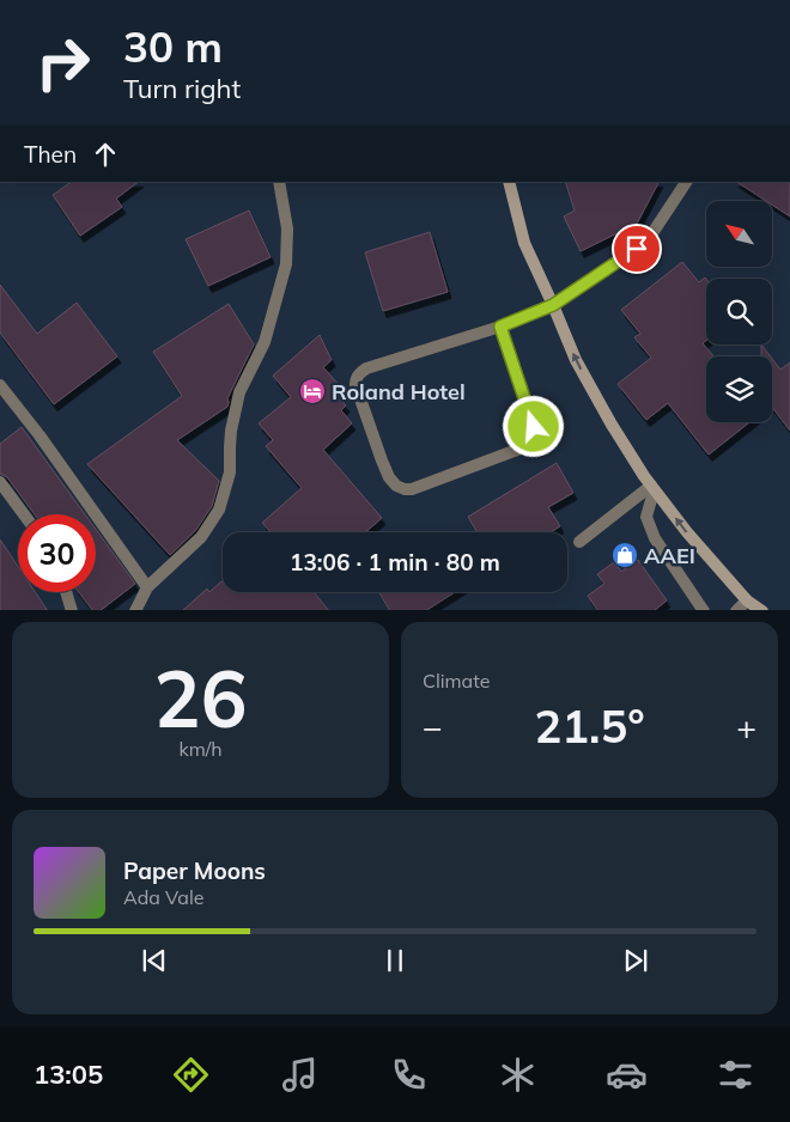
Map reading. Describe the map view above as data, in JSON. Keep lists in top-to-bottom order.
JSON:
{
  "places": {
    "hotel": ["Roland Hotel"],
    "shop": ["AAEI"]
  },
  "north": "top left",
  "page": {
    "turn": ["30 m", "Turn right"],
    "then": "Then",
    "limit": "30",
    "trip": "13:06 · 1 min · 80 m",
    "tile": [
      ["26", "km/h"],
      "Climate"
    ],
    "heat": ["−", "21.5°", "+"],
    "song": ["Paper Moons", "Ada Vale"],
    "tabs": "13:05"
  }
}
